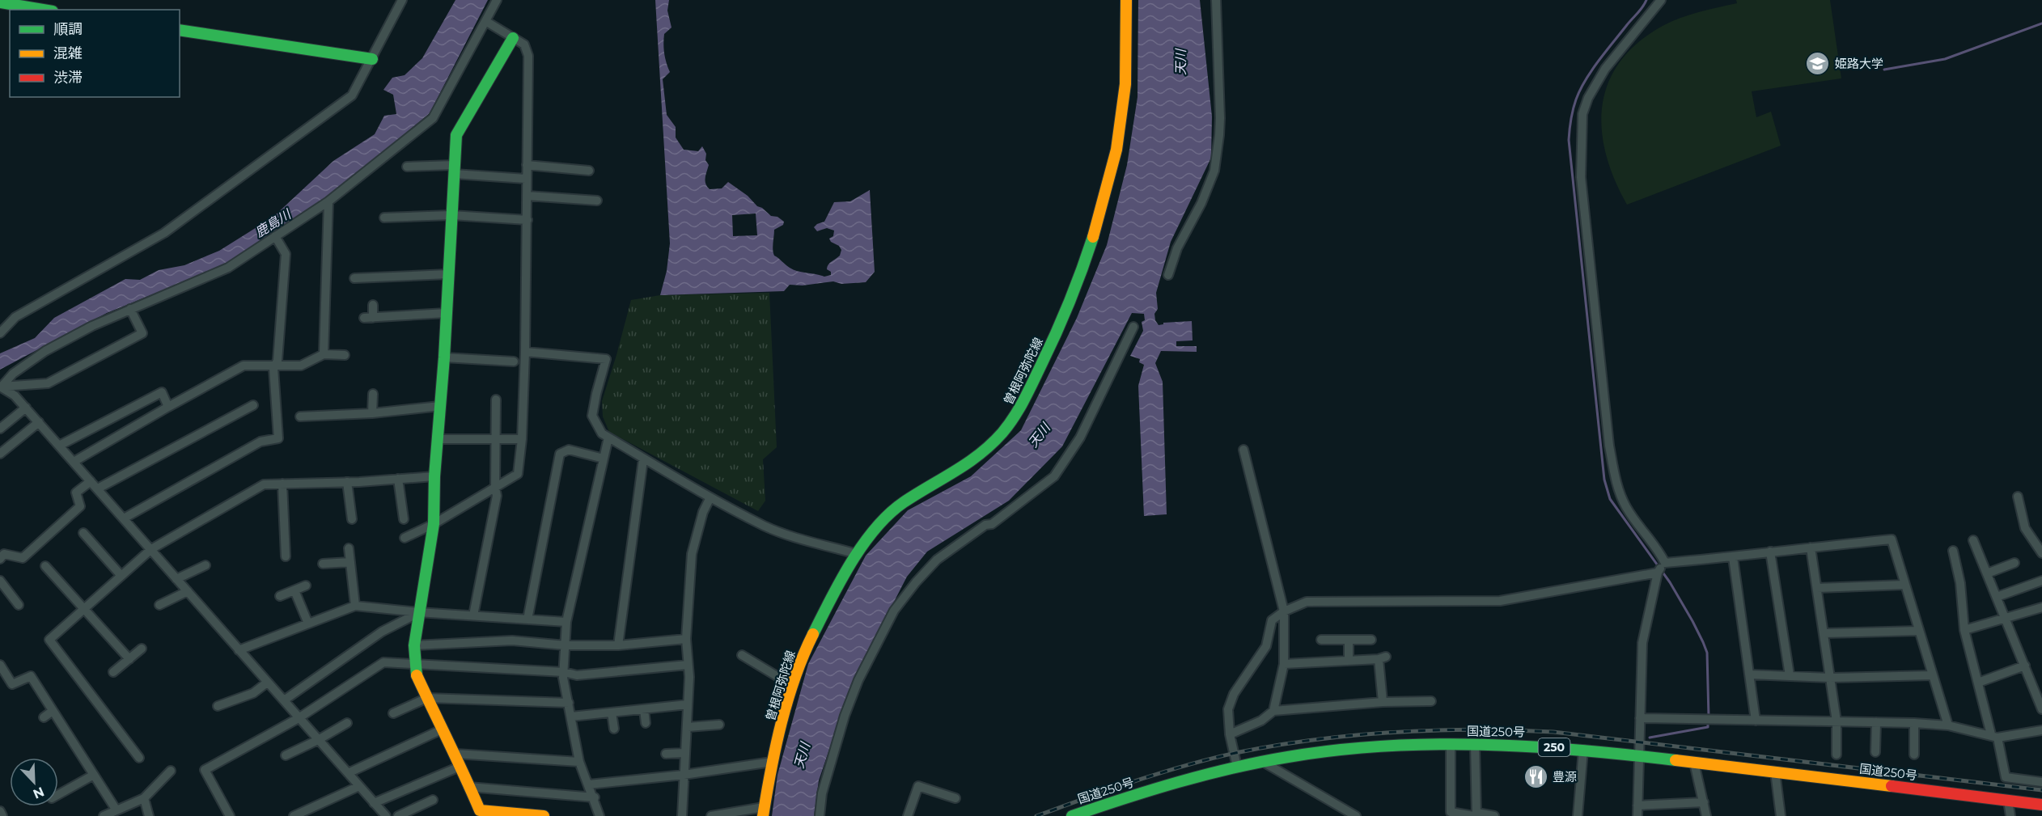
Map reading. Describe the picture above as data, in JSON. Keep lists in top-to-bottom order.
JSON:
{
  "streets": {
    "main road": ["曽根阿弥陀線", "国道250号", "250"]
  },
  "water": ["天川", "鹿島川"],
  "places": {
    "school or university": ["姫路大学"],
    "restaurant": ["豊源"]
  },
  "legend": ["順調", "混雑", "渋滞"],
  "north": "bottom right"
}
